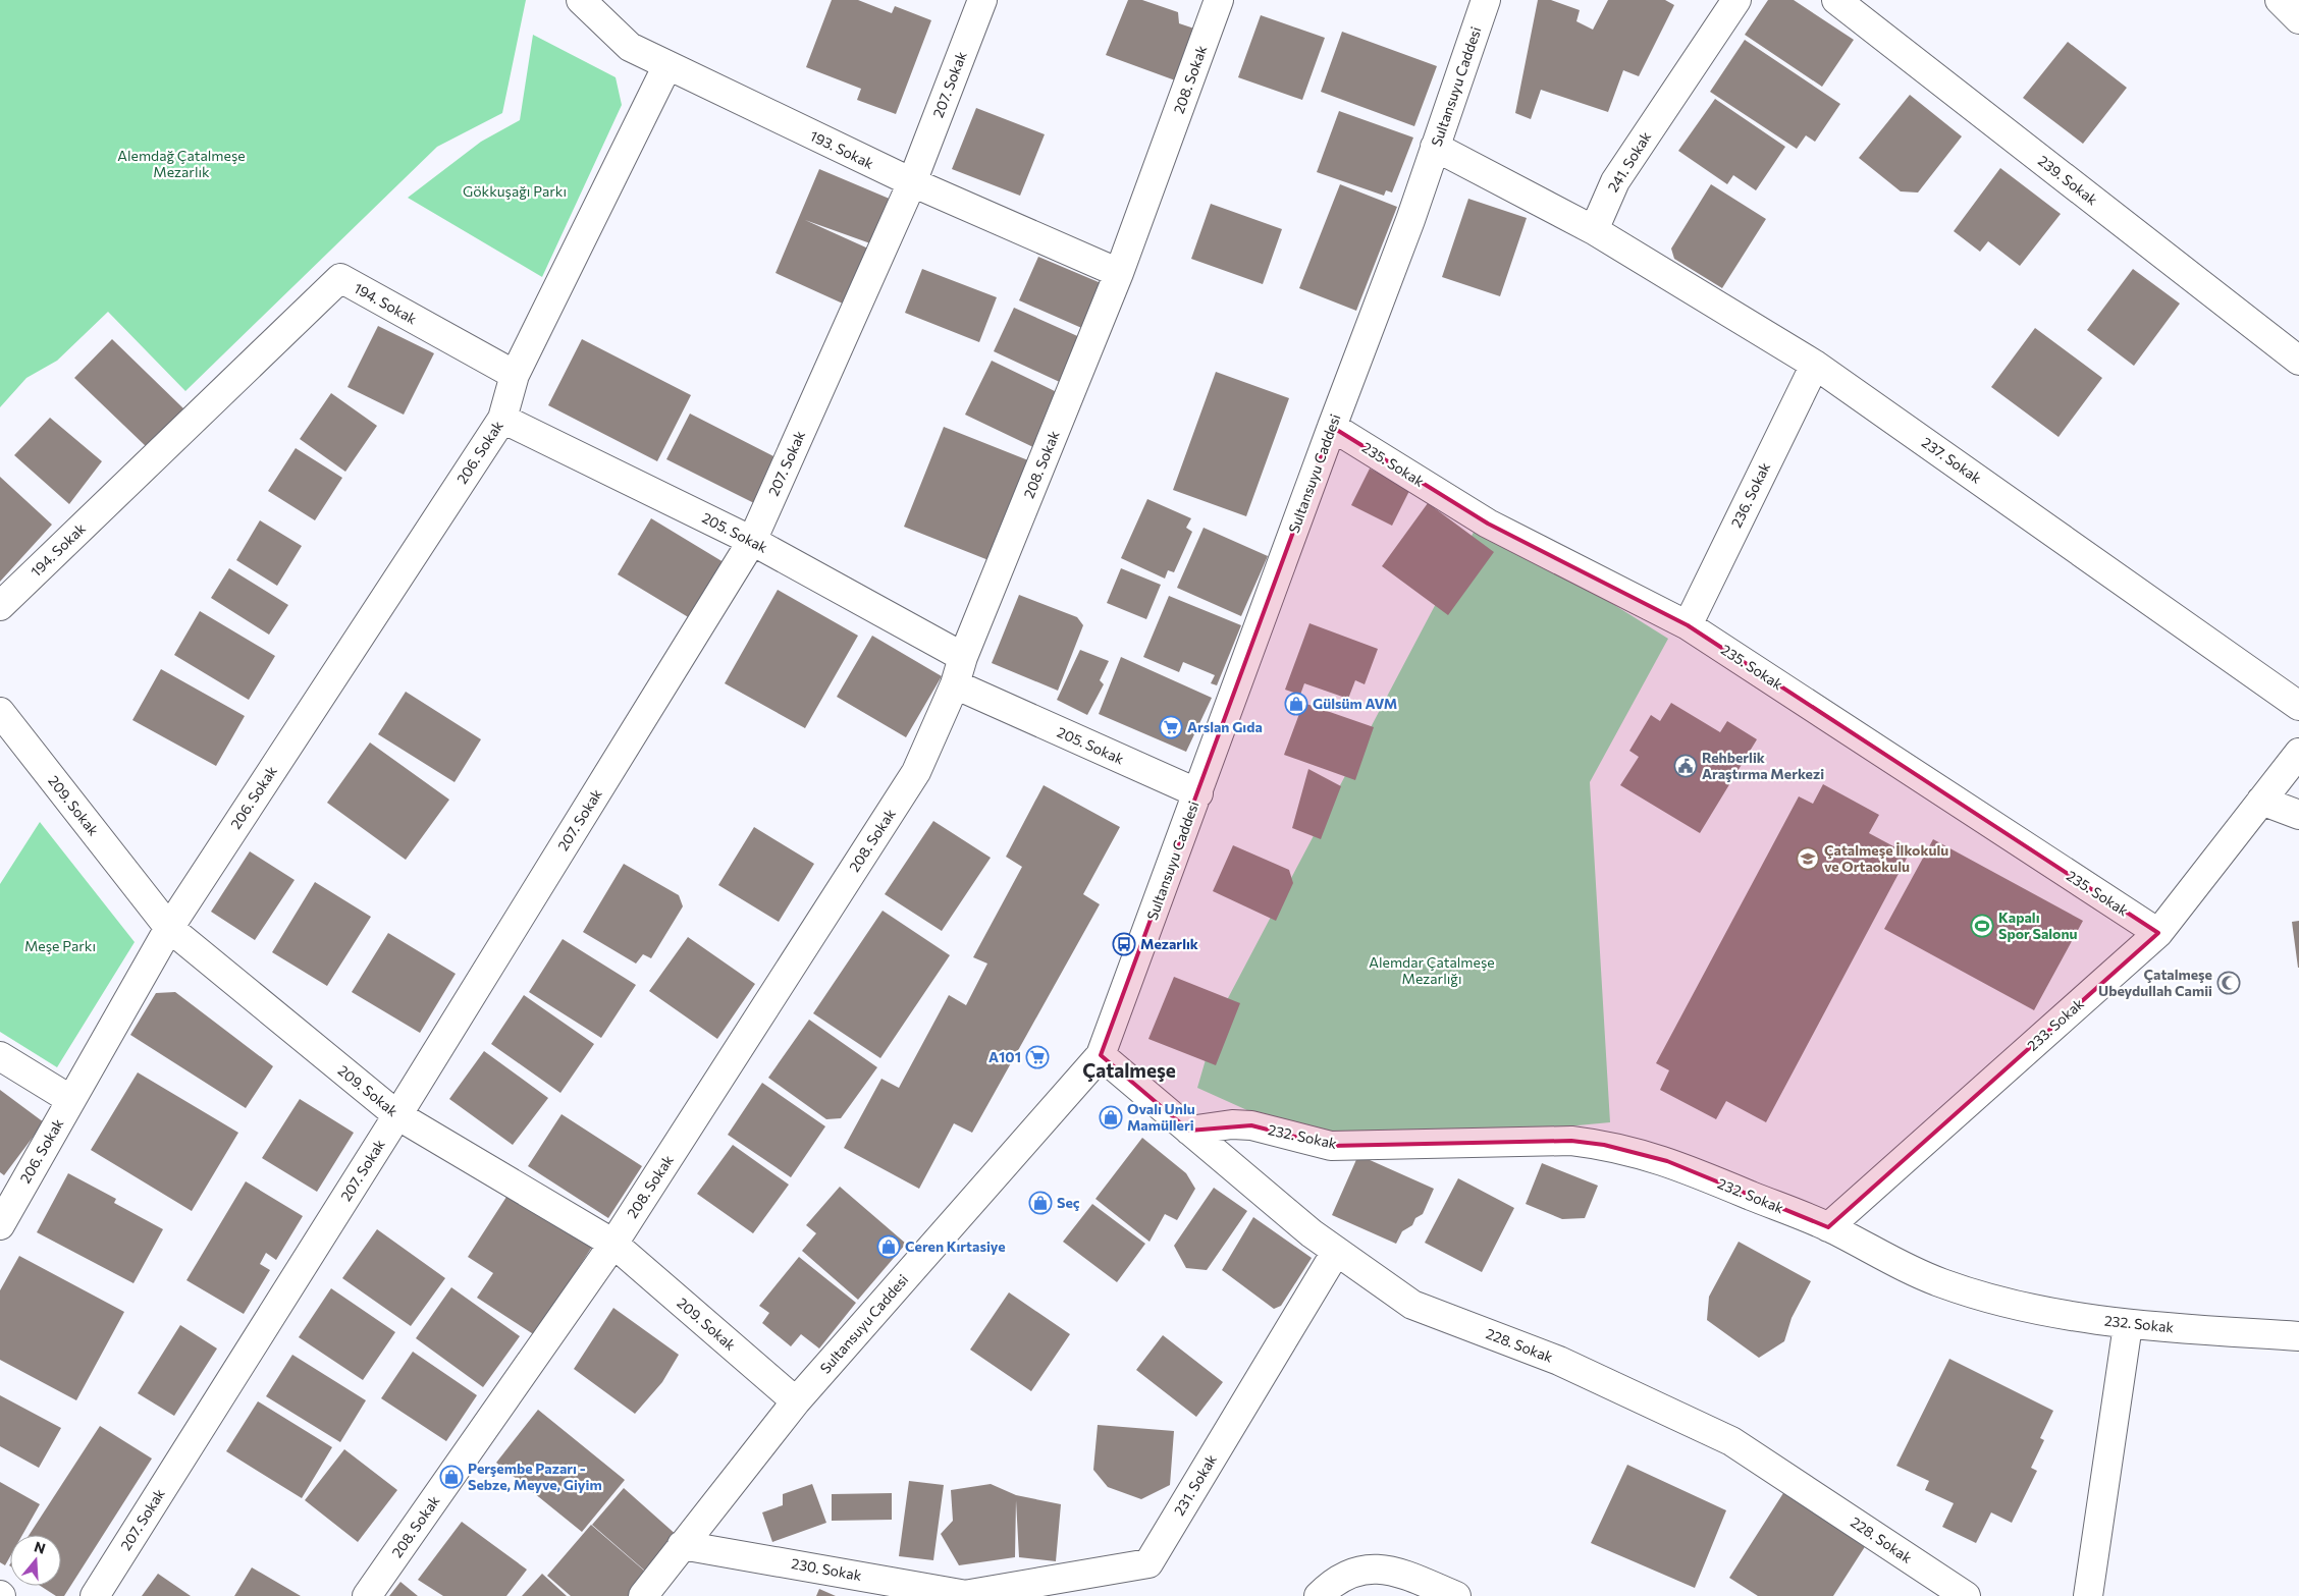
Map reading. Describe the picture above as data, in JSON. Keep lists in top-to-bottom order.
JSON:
{
  "streets": {
    "street": [
      "208. Sokak",
      "207. Sokak",
      "Sultansuyu Caddesi",
      "193. Sokak",
      "241. Sokak",
      "239. Sokak",
      "194. Sokak",
      "206. Sokak",
      "237. Sokak",
      "235. Sokak",
      "236. Sokak",
      "205. Sokak",
      "209. Sokak",
      "233. Sokak",
      "232. Sokak",
      "228. Sokak",
      "231. Sokak",
      "230. Sokak"
    ]
  },
  "crossings": [
    ["208. Sokak", "193. Sokak"],
    ["208. Sokak", "205. Sokak"],
    ["208. Sokak", "209. Sokak"],
    ["207. Sokak", "193. Sokak"],
    ["207. Sokak", "205. Sokak"],
    ["207. Sokak", "209. Sokak"],
    ["Sultansuyu Caddesi", "235. Sokak"],
    ["Sultansuyu Caddesi", "205. Sokak"],
    ["Sultansuyu Caddesi", "209. Sokak"],
    ["Sultansuyu Caddesi", "228. Sokak"],
    ["Sultansuyu Caddesi", "230. Sokak"],
    ["241. Sokak", "237. Sokak"],
    ["194. Sokak", "206. Sokak"],
    ["206. Sokak", "205. Sokak"],
    ["206. Sokak", "209. Sokak"],
    ["237. Sokak", "236. Sokak"],
    ["235. Sokak", "236. Sokak"],
    ["235. Sokak", "233. Sokak"],
    ["233. Sokak", "232. Sokak"],
    ["232. Sokak", "228. Sokak"],
    ["228. Sokak", "231. Sokak"],
    ["231. Sokak", "230. Sokak"]
  ],
  "districts": ["Çatalmeşe"],
  "parks": [
    "Alemdağ Çatalmeşe Mezarlık",
    "Gökkuşağı Parkı",
    "Meşe Parkı",
    "Alemdar Çatalmeşe Mezarlığı"
  ],
  "places": {
    "shop": [
      "Gülsüm AVM",
      "Ovalı Unlu Mamülleri",
      "Seç",
      "Ceren Kırtasiye",
      "Perşembe Pazarı - Sebze, Meyve, Giyim"
    ],
    "supermarket": ["Arslan Gıda", "A101"],
    "public building": ["Rehberlik Araştırma Merkezi"],
    "school or university": ["Çatalmeşe İlkokulu ve Ortaokulu"],
    "sports": ["Kapalı Spor Salonu"],
    "bus stop": ["Mezarlık"],
    "mosque": ["Çatalmeşe Ubeydullah Camii"]
  },
  "north": "top"
}
